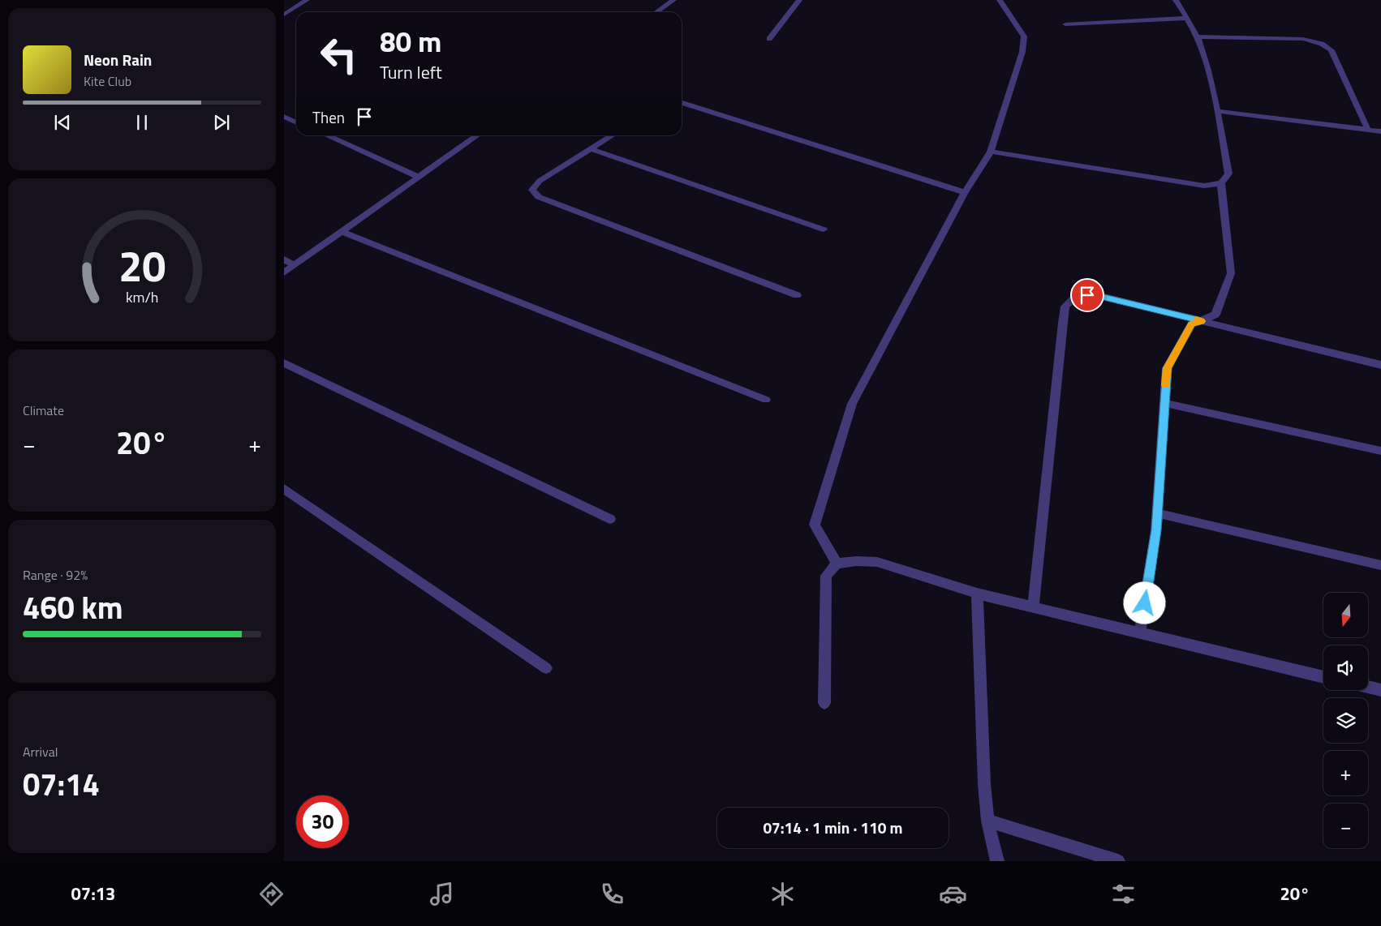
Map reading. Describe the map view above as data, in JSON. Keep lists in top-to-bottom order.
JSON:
{
  "north": "bottom",
  "page": {
    "turn": ["80 m", "Turn left"],
    "song": ["Neon Rain", "Kite Club"],
    "then": "Then",
    "tile": [
      "Climate",
      ["Range · 92%", "460 km"],
      ["Arrival", "07:14"]
    ],
    "heat": ["−", "20°", "+"],
    "map_buttons": ["+", "−"],
    "limit": "30",
    "trip": "07:14 · 1 min · 110 m",
    "tabs": ["07:13", "20°"],
    "gauge": ["20", "km/h"]
  }
}
